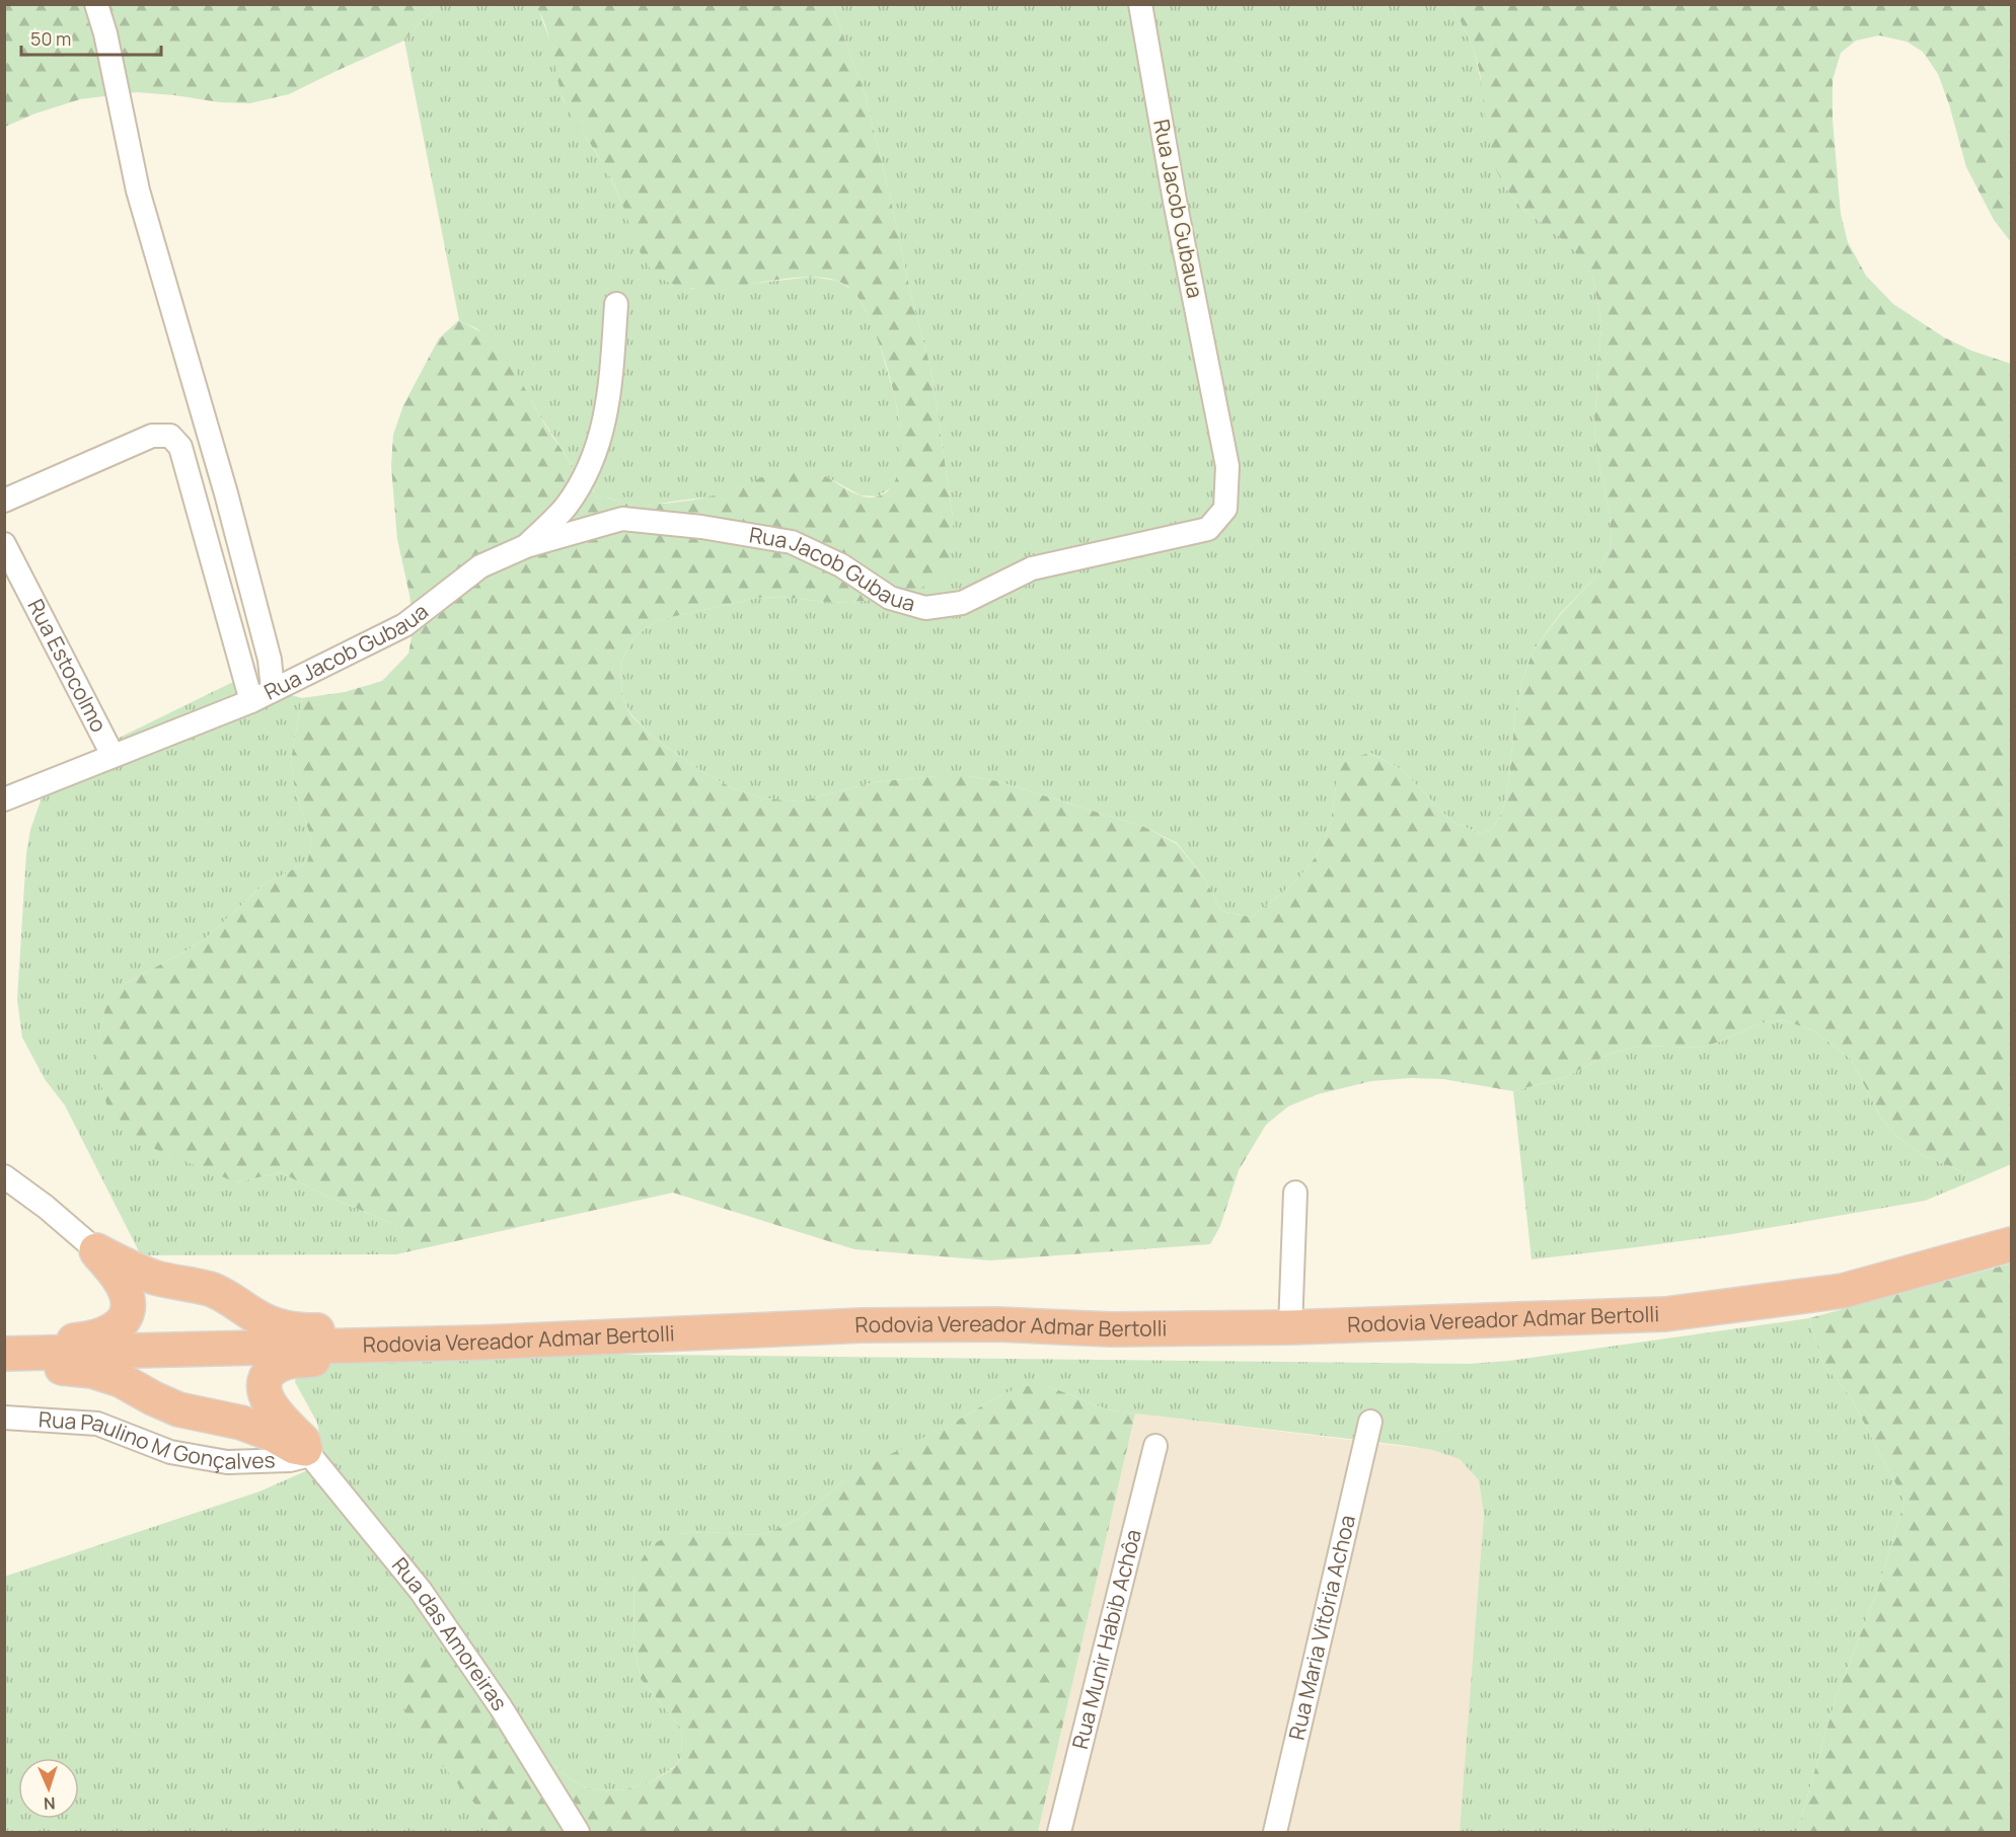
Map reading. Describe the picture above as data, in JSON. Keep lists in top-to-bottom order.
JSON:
{
  "streets": {
    "highway": ["Rodovia Vereador Admar Bertolli"],
    "street": [
      "Rua Jacob Gubaua",
      "Rua Estocolmo",
      "Rua Paulino M Gonçalves",
      "Rua Maria Vitória Achoa",
      "Rua das Amoreiras",
      "Rua Munir Habib Achôa"
    ]
  },
  "crossings": [
    ["Rua Jacob Gubaua", "Rua Estocolmo"],
    ["Rua Paulino M Gonçalves", "Rua das Amoreiras"]
  ],
  "scale_bar": "50 m",
  "north": "bottom"
}
